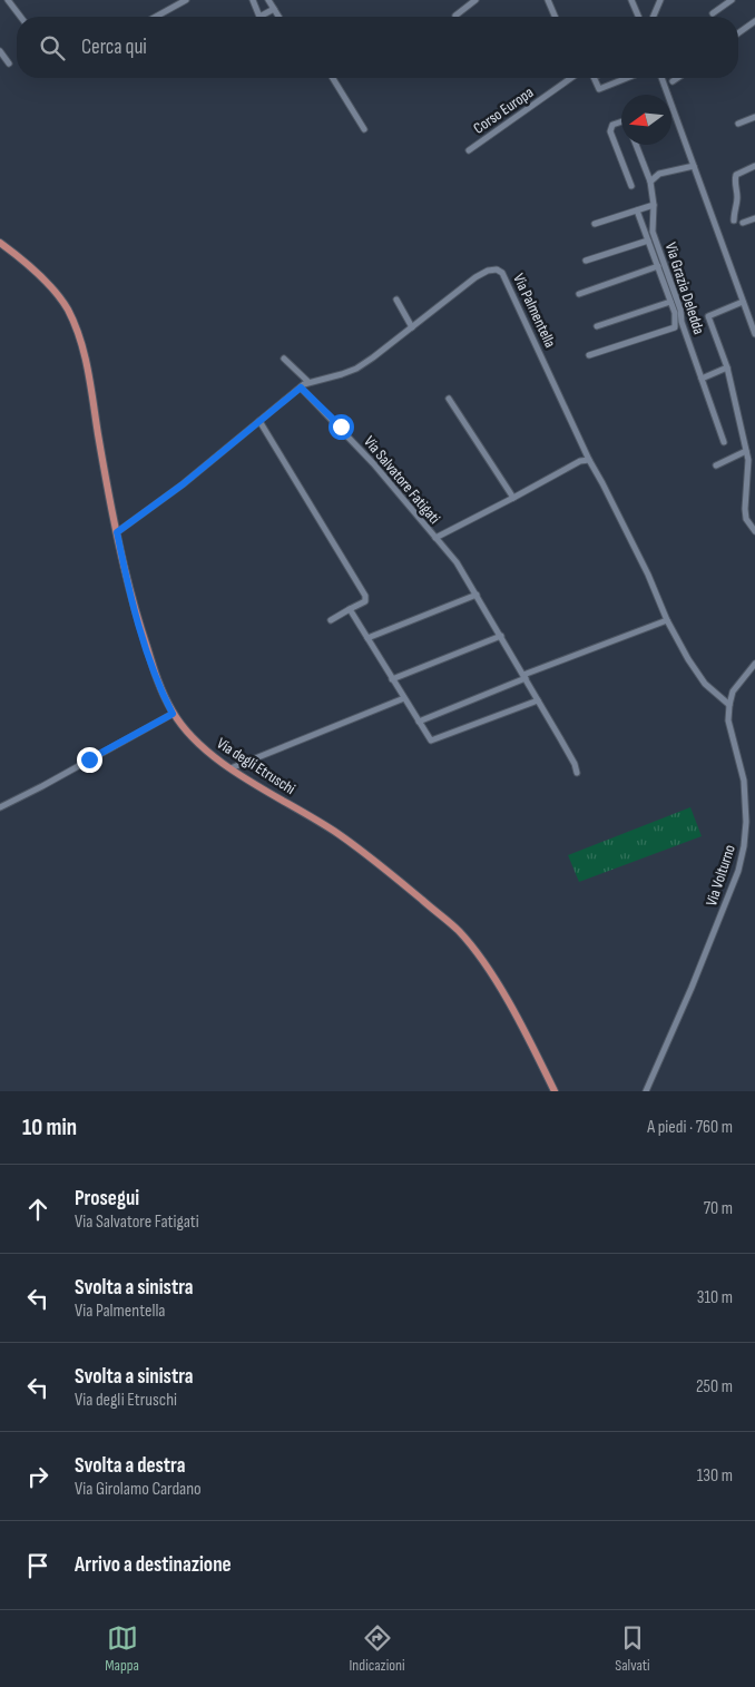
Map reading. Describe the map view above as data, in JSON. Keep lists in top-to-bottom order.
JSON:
{
  "streets": {
    "main road": ["Via degli Etruschi"],
    "street": [
      "Corso Europa",
      "Via Grazia Deledda",
      "Via Palmentella",
      "Via Salvatore Fatigati",
      "Via Volturno"
    ]
  },
  "crossings": [
    ["Via Palmentella", "Via Salvatore Fatigati"],
    ["Via Palmentella", "Via degli Etruschi"],
    ["Via Palmentella", "Via Volturno"]
  ],
  "north": "left",
  "page": {
    "search": "Cerca qui",
    "heading": ["10 min", "A piedi · 760 m"],
    "list": [
      ["Prosegui", "Via Salvatore Fatigati", "70 m"],
      ["Svolta a sinistra", "Via Palmentella", "310 m"],
      ["Svolta a sinistra", "Via degli Etruschi", "250 m"],
      ["Svolta a destra", "Via Girolamo Cardano", "130 m"],
      "Arrivo a destinazione"
    ],
    "nav": ["Mappa", "Indicazioni", "Salvati"]
  }
}
